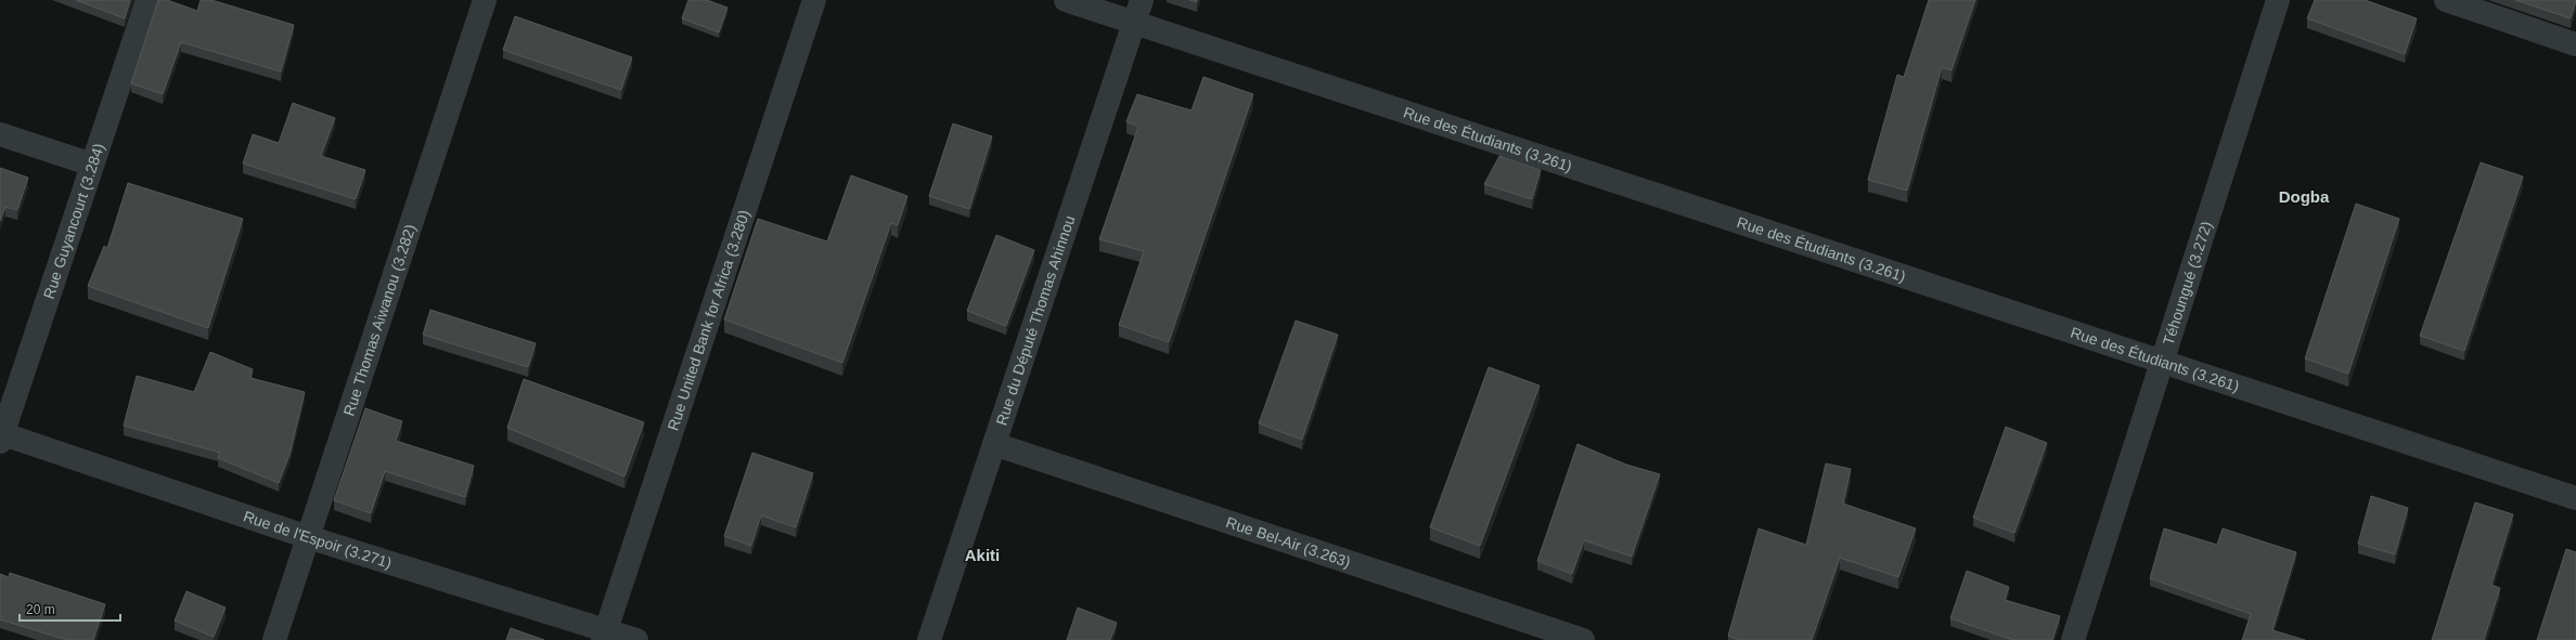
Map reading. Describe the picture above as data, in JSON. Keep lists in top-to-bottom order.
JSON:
{
  "streets": {
    "street": [
      "Rue des Étudiants (3.261)",
      "Rue Guyancourt (3.284)",
      "Téhoungué (3.272)",
      "Rue Thomas Aiwanou (3.282)",
      "Rue United Bank for Africa (3.280)",
      "Rue du Député Thomas Ahinnou",
      "Rue de l'Espoir (3.271)",
      "Rue Bel-Air (3.263)"
    ]
  },
  "crossings": [
    ["Rue des Étudiants (3.261)", "Téhoungué (3.272)"],
    ["Rue des Étudiants (3.261)", "Rue du Député Thomas Ahinnou"],
    ["Rue Guyancourt (3.284)", "Rue de l'Espoir (3.271)"],
    ["Rue Thomas Aiwanou (3.282)", "Rue de l'Espoir (3.271)"],
    ["Rue United Bank for Africa (3.280)", "Rue de l'Espoir (3.271)"],
    ["Rue du Député Thomas Ahinnou", "Rue Bel-Air (3.263)"]
  ],
  "districts": ["Dogba", "Akiti"],
  "scale_bar": "20 m"
}
